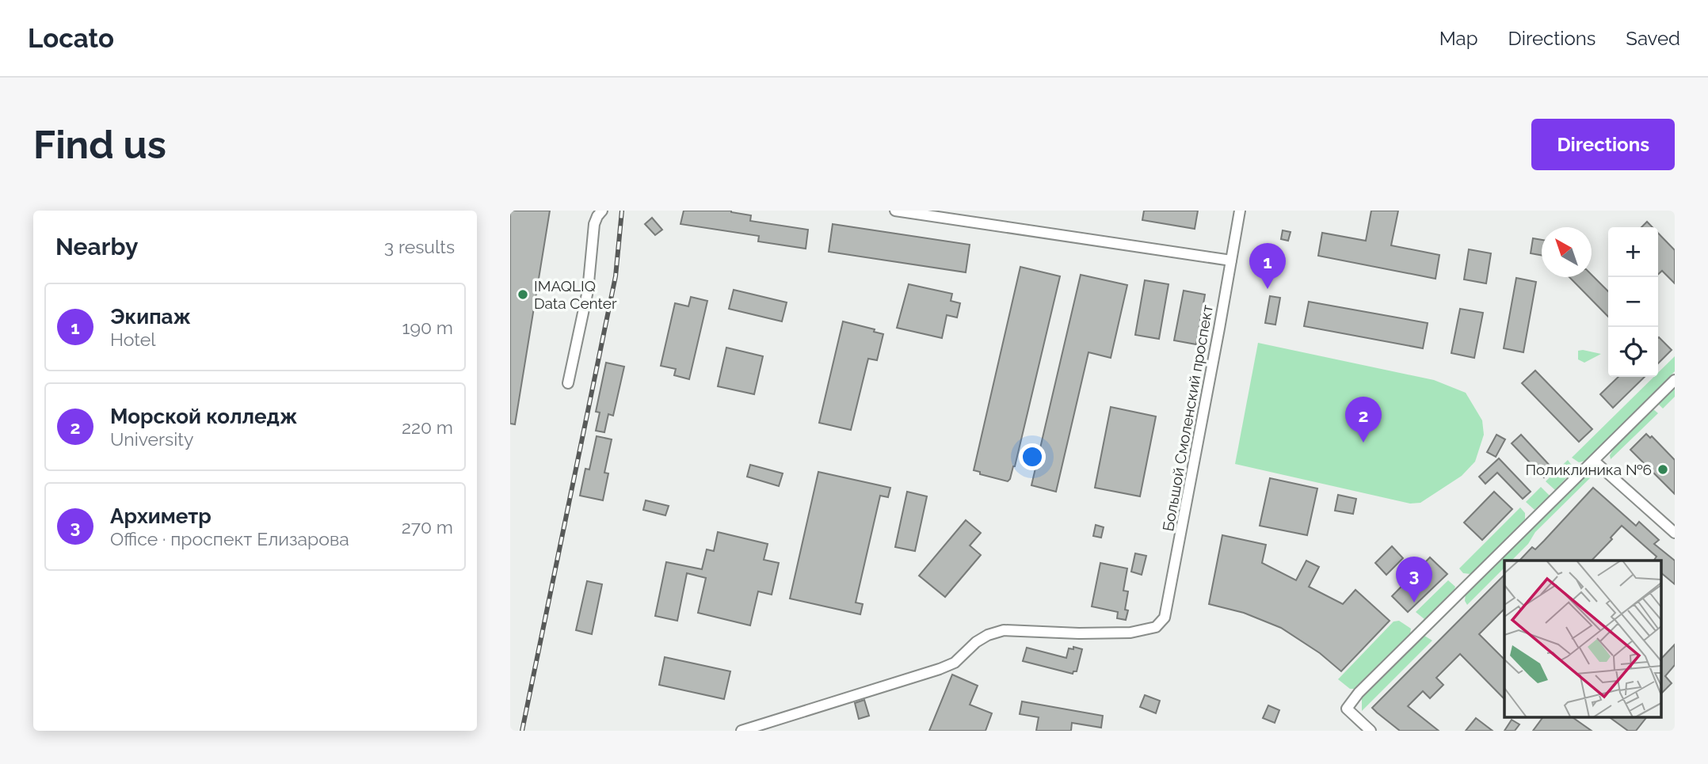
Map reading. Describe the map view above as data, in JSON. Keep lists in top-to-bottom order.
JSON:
{
  "streets": {
    "street": ["Большой Смоленский проспект"]
  },
  "places": ["IMAQLIQ Data Center", "Поликлиника №6"],
  "north": "top left",
  "page": {
    "header": "Locato",
    "nav": ["Map", "Directions", "Saved"],
    "buttons": "Directions",
    "title": "Find us",
    "heading": ["Nearby", "3 results"],
    "map_buttons": ["+", "−"],
    "pins": ["1", "2", "3"],
    "list": [
      {
        "mark": "1",
        "name": "Экипаж",
        "note": "Hotel",
        "value": "190 m"
      },
      {
        "mark": "2",
        "name": "Морской колледж",
        "note": "University",
        "value": "220 m"
      },
      {
        "mark": "3",
        "name": "Архиметр",
        "note": "Office · проспект Елизарова",
        "value": "270 m"
      }
    ]
  }
}
